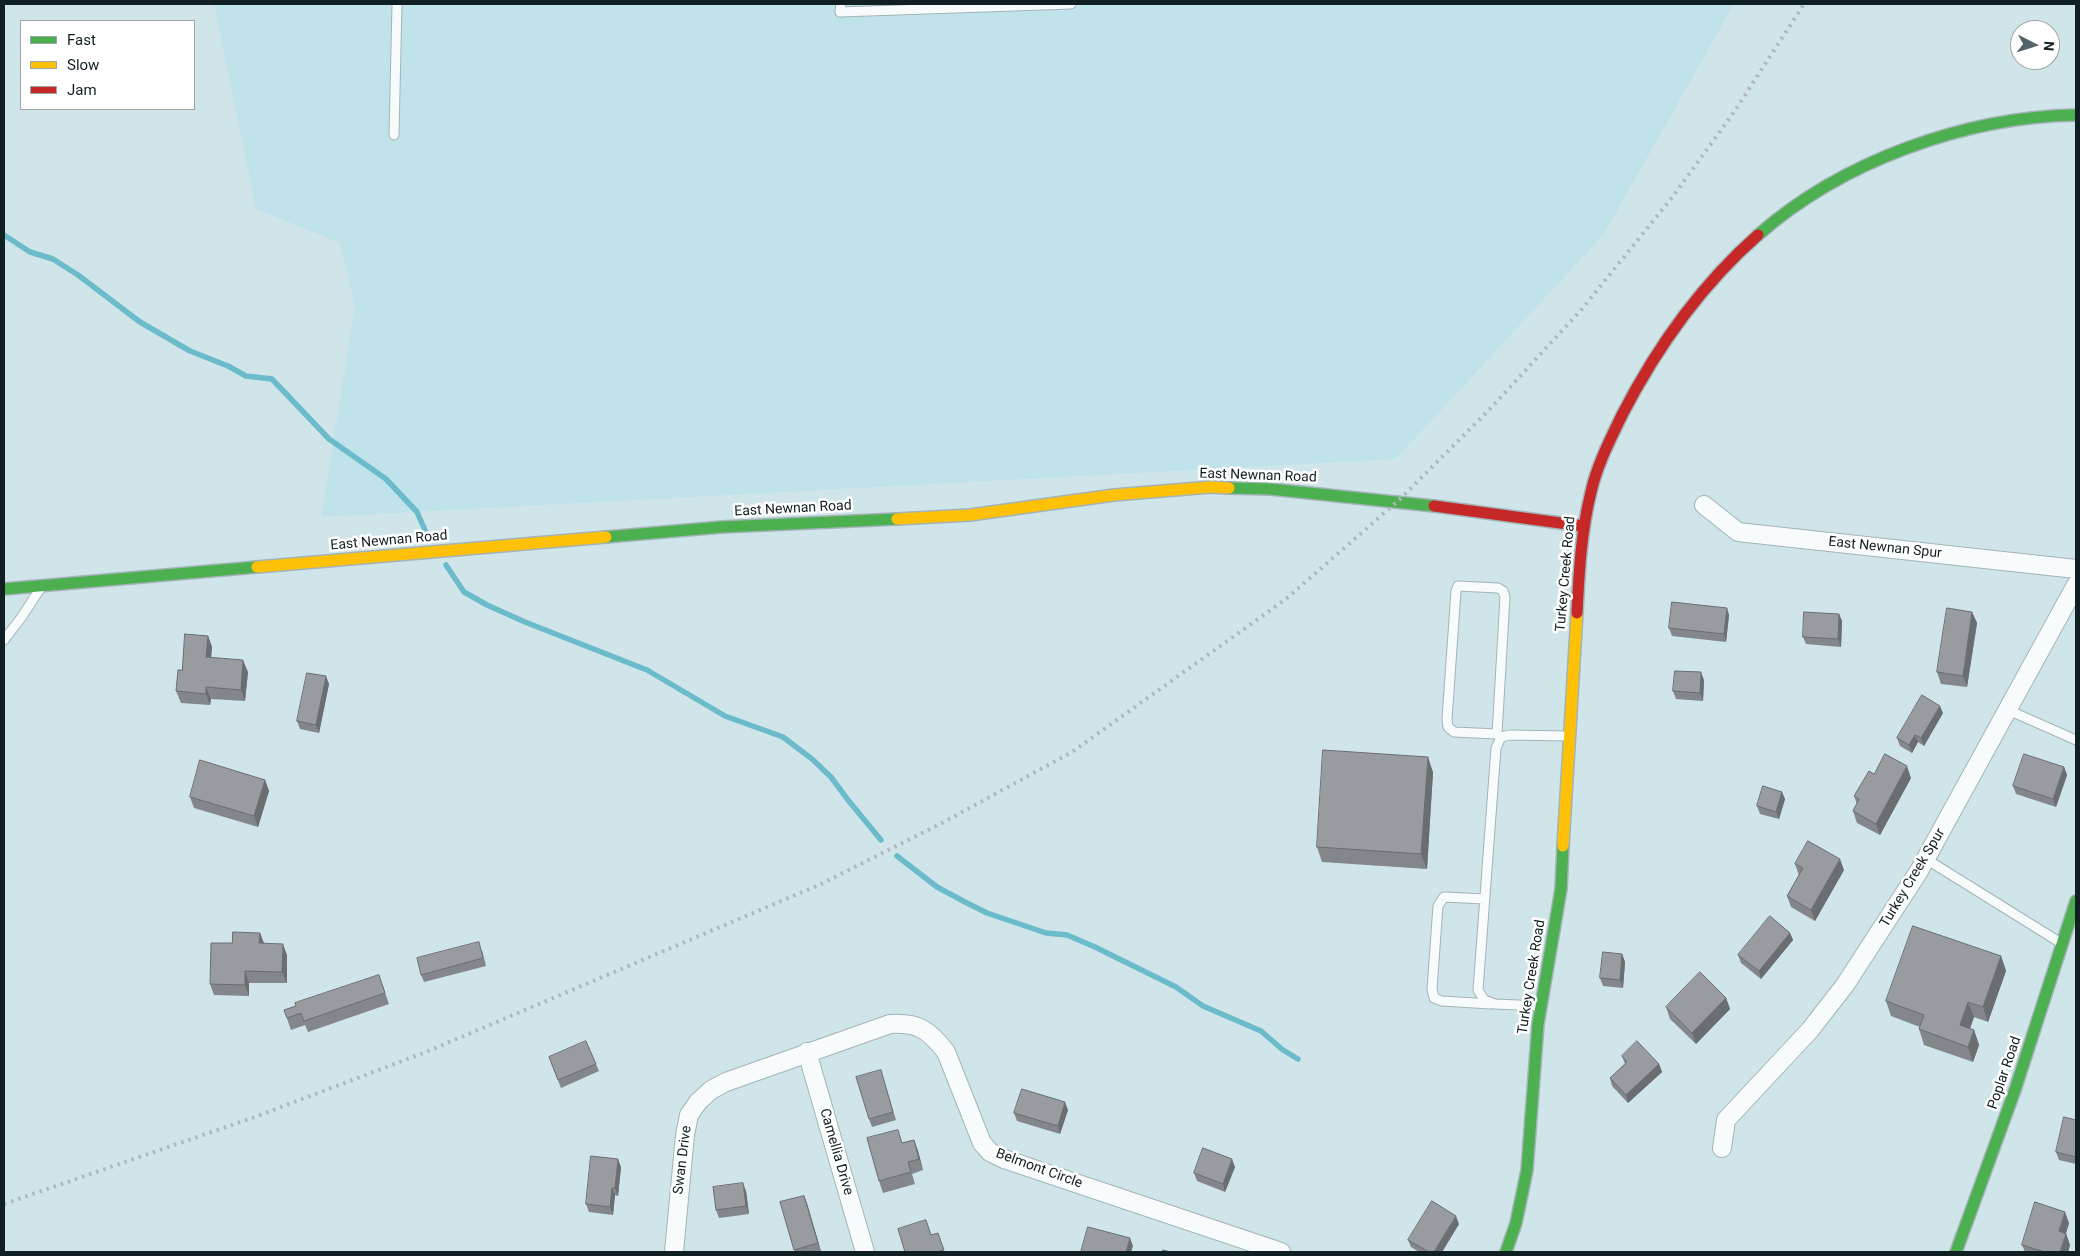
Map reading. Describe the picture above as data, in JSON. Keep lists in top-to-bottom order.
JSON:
{
  "streets": {
    "street": [
      "East Newnan Road",
      "East Newnan Spur",
      "Turkey Creek Road",
      "Turkey Creek Spur",
      "Poplar Road",
      "Camellia Drive",
      "Swan Drive",
      "Belmont Circle"
    ]
  },
  "crossings": [
    ["East Newnan Road", "Turkey Creek Road"],
    ["Camellia Drive", "Swan Drive"],
    ["Camellia Drive", "Belmont Circle"],
    ["Swan Drive", "Belmont Circle"]
  ],
  "legend": ["Fast", "Slow", "Jam"],
  "north": "right"
}
